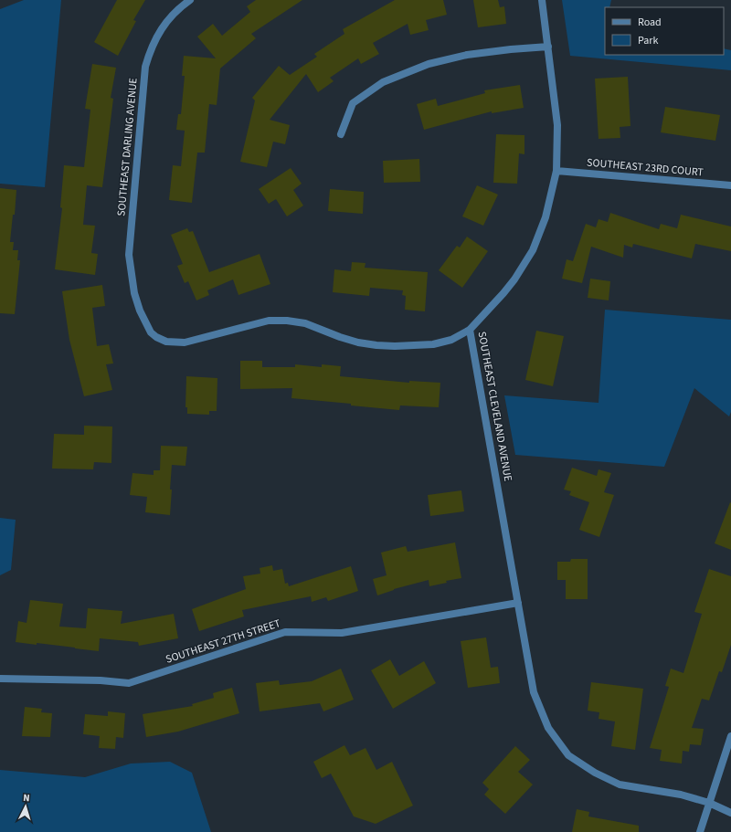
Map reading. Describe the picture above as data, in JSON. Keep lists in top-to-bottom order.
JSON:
{
  "streets": {
    "street": [
      "SOUTHEAST DARLING AVENUE",
      "SOUTHEAST 23RD COURT",
      "SOUTHEAST CLEVELAND AVENUE",
      "SOUTHEAST 27TH STREET"
    ]
  },
  "crossings": [
    ["SOUTHEAST DARLING AVENUE", "SOUTHEAST CLEVELAND AVENUE"],
    ["SOUTHEAST 23RD COURT", "SOUTHEAST CLEVELAND AVENUE"],
    ["SOUTHEAST CLEVELAND AVENUE", "SOUTHEAST 27TH STREET"]
  ],
  "legend": ["Road", "Park"],
  "north": "top"
}
